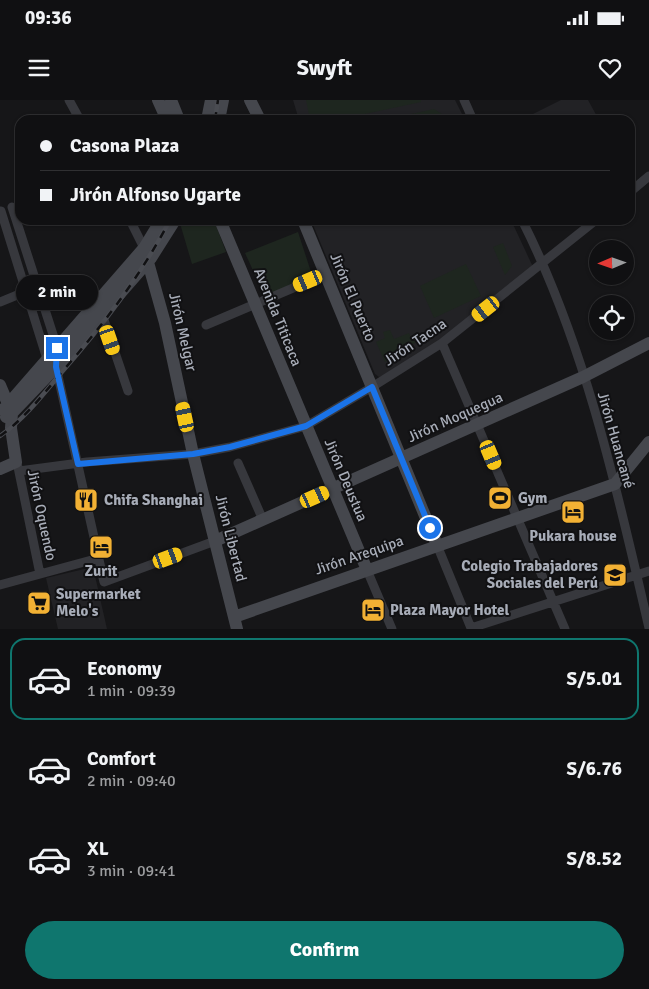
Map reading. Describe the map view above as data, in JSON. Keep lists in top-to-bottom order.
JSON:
{
  "streets": {
    "street": [
      "Jirón El Puerto",
      "Avenida Titicaca",
      "Jirón Melgar",
      "Jirón Tacna",
      "Jirón Moquegua",
      "Jirón Huancané",
      "Jirón Deustua",
      "Jirón Oquendo",
      "Jirón Libertad",
      "Jirón Arequipa"
    ]
  },
  "crossings": [
    ["Jirón El Puerto", "Jirón Tacna"],
    ["Jirón El Puerto", "Jirón Moquegua"],
    ["Jirón El Puerto", "Jirón Arequipa"],
    ["Avenida Titicaca", "Jirón Tacna"],
    ["Avenida Titicaca", "Jirón Deustua"],
    ["Jirón Melgar", "Jirón Tacna"],
    ["Jirón Melgar", "Jirón Libertad"],
    ["Jirón Tacna", "Jirón Huancané"],
    ["Jirón Tacna", "Jirón Deustua"],
    ["Jirón Tacna", "Jirón Oquendo"],
    ["Jirón Tacna", "Jirón Libertad"],
    ["Jirón Moquegua", "Jirón Huancané"],
    ["Jirón Moquegua", "Jirón Deustua"],
    ["Jirón Moquegua", "Jirón Libertad"],
    ["Jirón Huancané", "Jirón Arequipa"],
    ["Jirón Deustua", "Jirón Arequipa"],
    ["Jirón Libertad", "Jirón Arequipa"]
  ],
  "places": {
    "sports": ["Gym"],
    "restaurant": ["Chifa Shanghai"],
    "hotel": ["Pukara house", "Zurit", "Plaza Mayor Hotel"],
    "school or university": ["Colegio Trabajadores Sociales del Perú"],
    "supermarket": ["Supermarket Melo's"]
  },
  "north": "left",
  "page": {
    "status": "09:36",
    "header": "Swyft",
    "banner": ["Casona Plaza", "Jirón Alfonso Ugarte"],
    "bubble": "2 min",
    "list": [
      {
        "name": "Economy",
        "note": "1 min · 09:39",
        "value": "S/5.01"
      },
      {
        "name": "Comfort",
        "note": "2 min · 09:40",
        "value": "S/6.76"
      },
      {
        "name": "XL",
        "note": "3 min · 09:41",
        "value": "S/8.52"
      }
    ],
    "buttons": "Confirm"
  }
}
